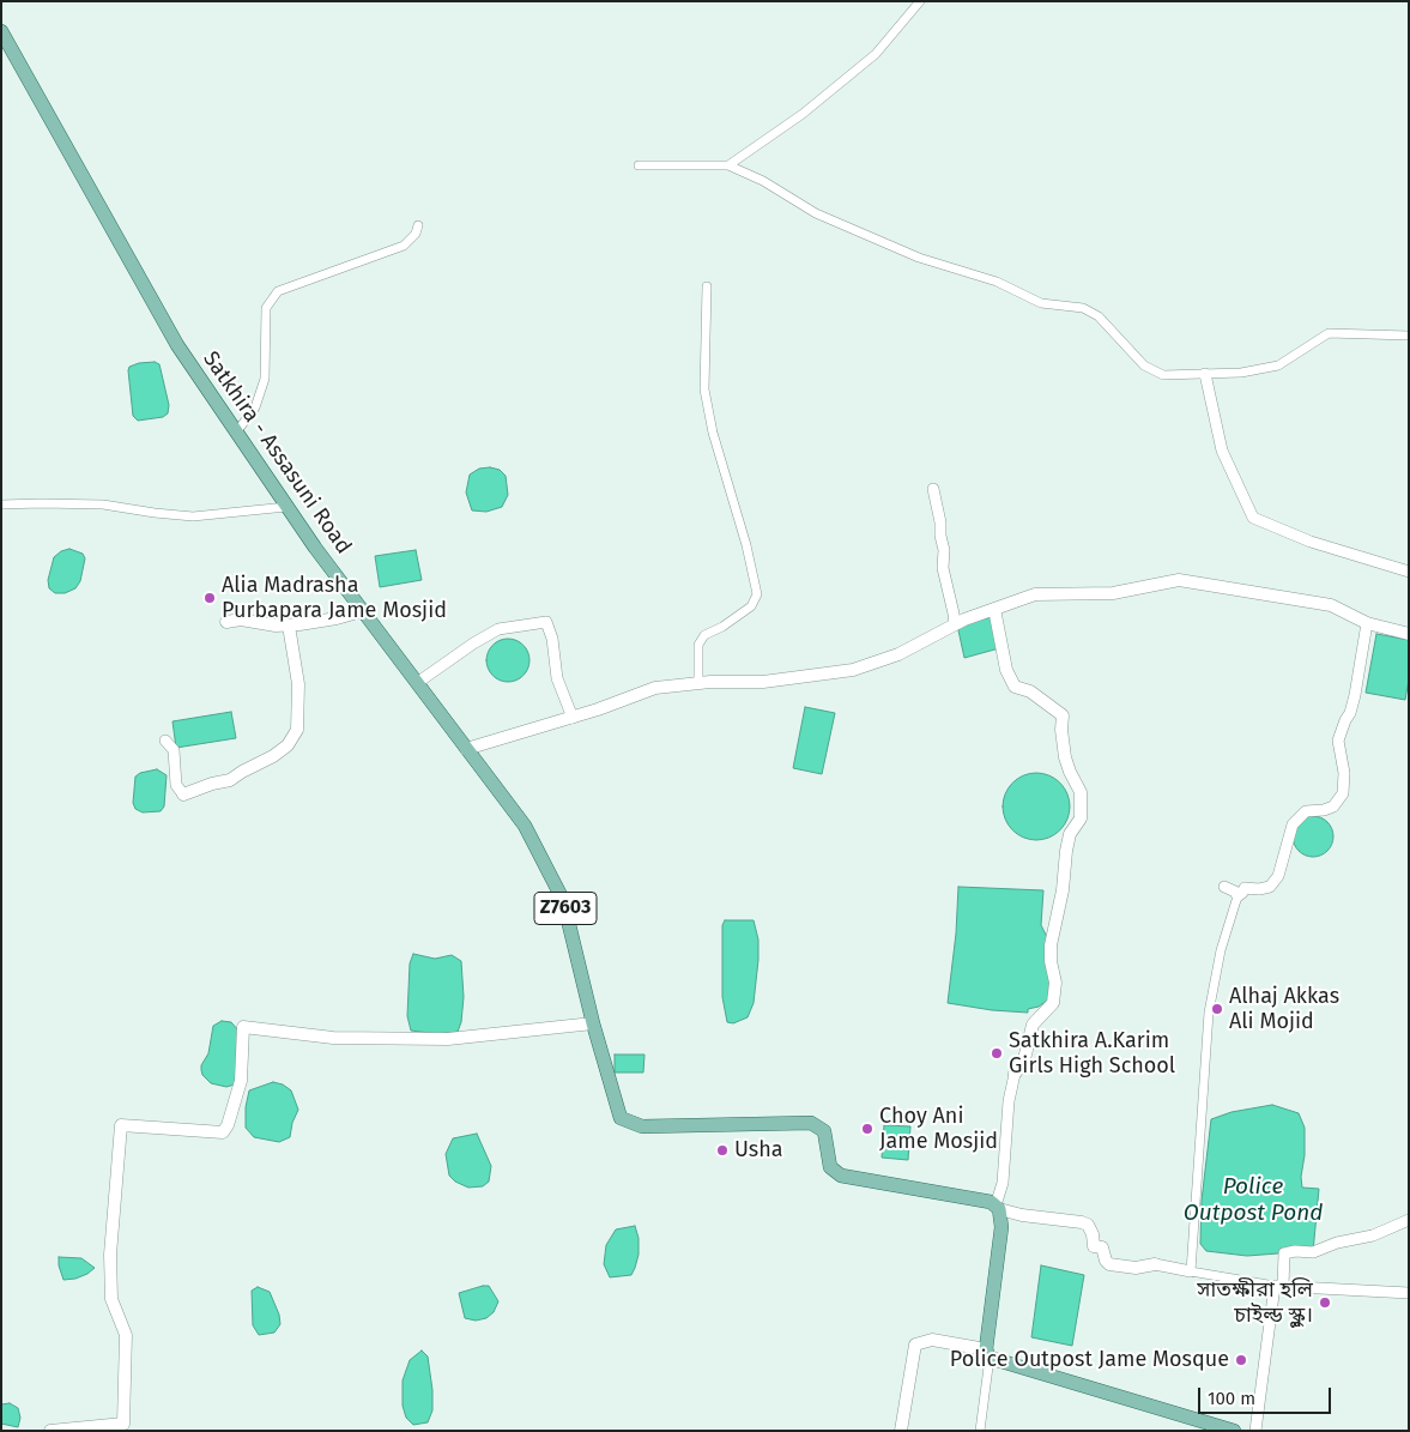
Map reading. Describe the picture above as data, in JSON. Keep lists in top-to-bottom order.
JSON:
{
  "streets": {
    "main road": ["Satkhira - Assasuni Road", "Z7603"]
  },
  "water": ["Police Outpost Pond"],
  "places": [
    "Alia Madrasha Purbapara Jame Mosjid",
    "Alhaj Akkas Ali Mojid",
    "Satkhira A.Karim Girls High School",
    "Choy Ani Jame Mosjid",
    "Usha",
    "সাতক্ষীরা হলি চাইল্ড স্কুল।",
    "Police Outpost Jame Mosque"
  ],
  "scale_bar": "100 m"
}
